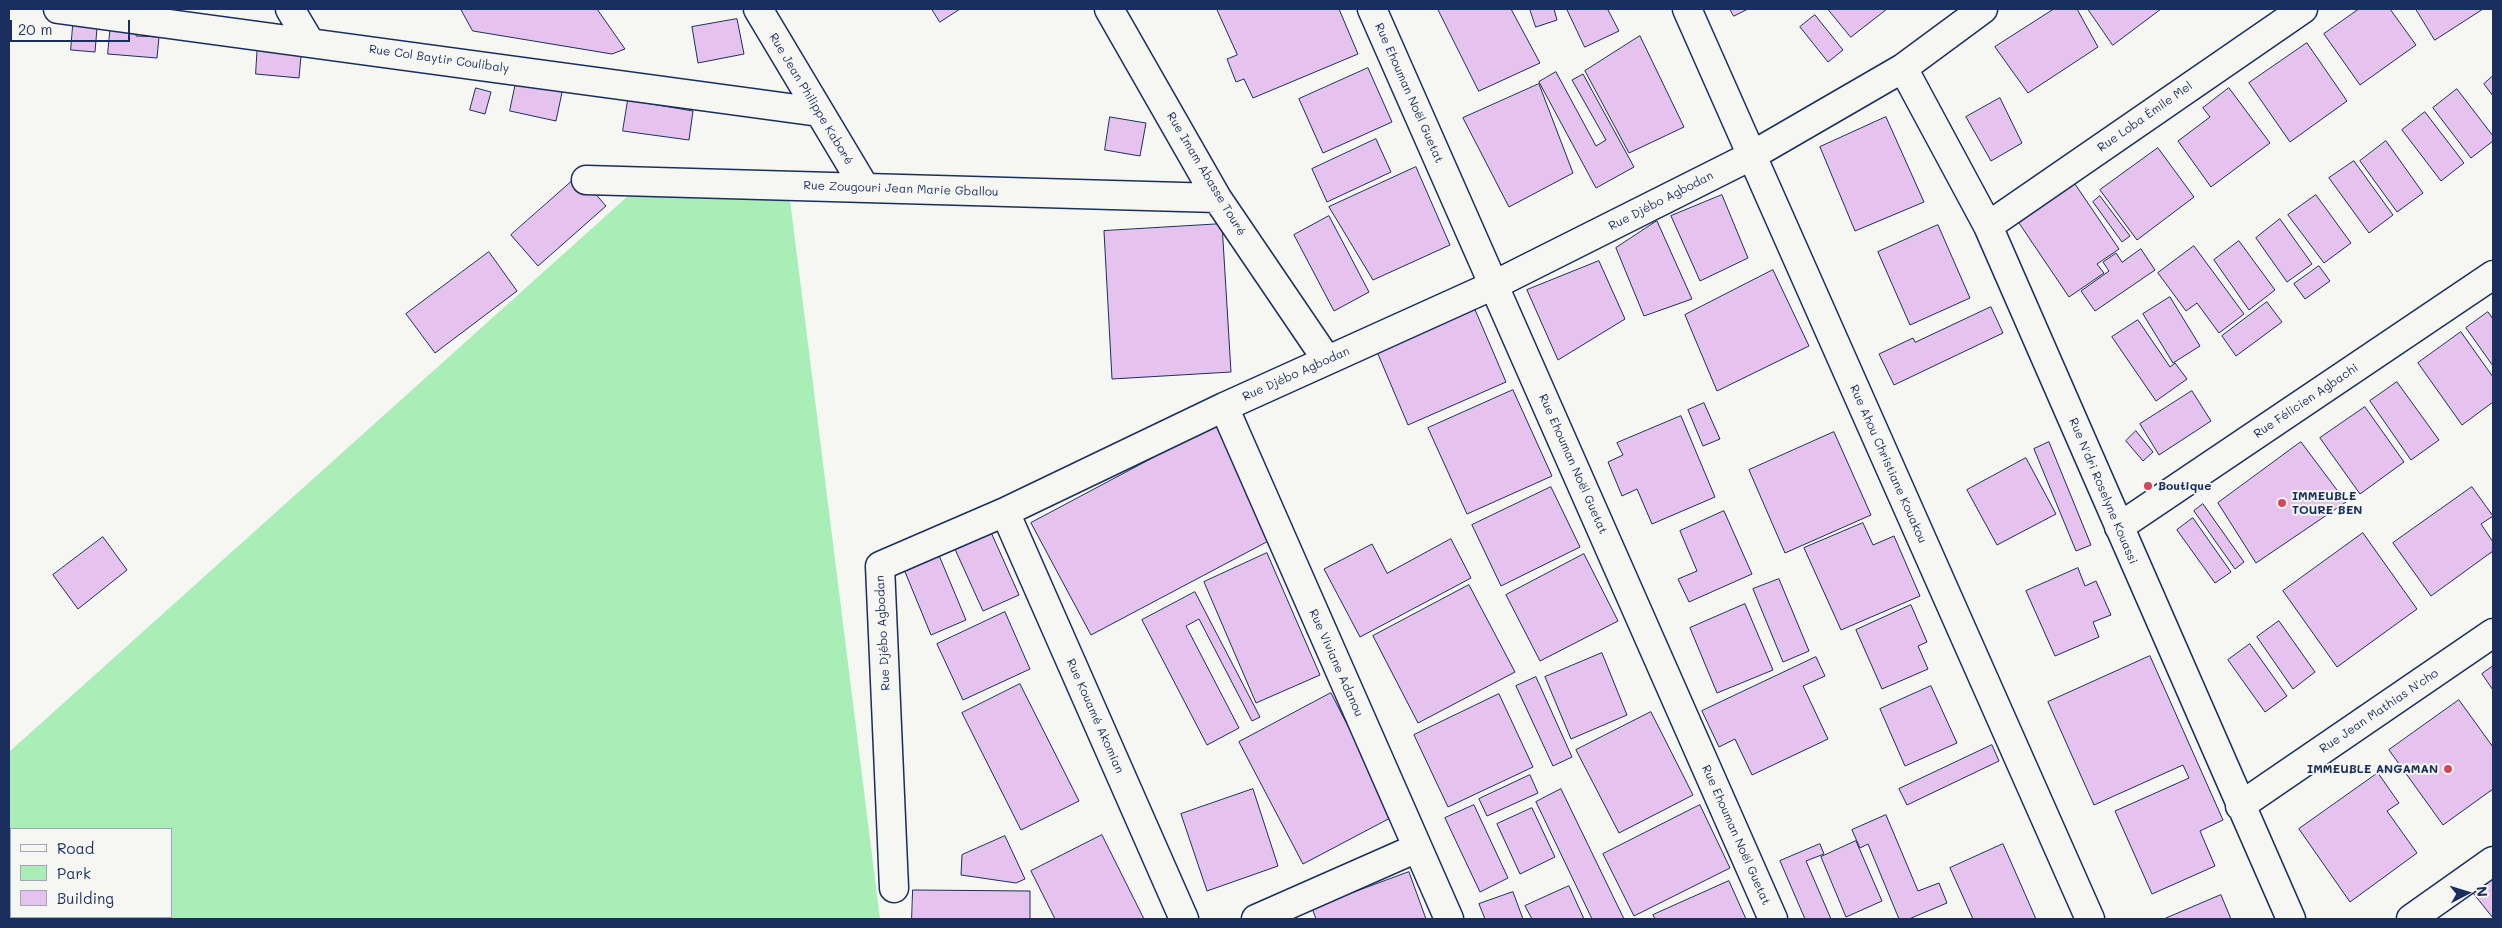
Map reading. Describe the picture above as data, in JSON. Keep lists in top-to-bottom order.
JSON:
{
  "streets": {
    "street": [
      "Rue Col Baytir Coulibaly",
      "Rue Ehouman Noël Guetat",
      "Rue Jean Philippe Kaboré",
      "Rue Loba Émile Mel",
      "Rue Imam Abasse Touré",
      "Rue Zougouri Jean Marie Gballou",
      "Rue Djébo Agbodan",
      "Rue Félicien Agbachi",
      "Rue Ahou Christiane Kouakou",
      "Rue N'dri Roselyne Kouassi",
      "Rue Viviane Adanou",
      "Rue Jean Mathias N'cho",
      "Rue Kouamé Akomian"
    ]
  },
  "crossings": [
    ["Rue Col Baytir Coulibaly", "Rue Jean Philippe Kaboré"],
    ["Rue Ehouman Noël Guetat", "Rue Djébo Agbodan"],
    ["Rue Jean Philippe Kaboré", "Rue Zougouri Jean Marie Gballou"],
    ["Rue Loba Émile Mel", "Rue N'dri Roselyne Kouassi"],
    ["Rue Imam Abasse Touré", "Rue Zougouri Jean Marie Gballou"],
    ["Rue Imam Abasse Touré", "Rue Djébo Agbodan"],
    ["Rue Djébo Agbodan", "Rue Ahou Christiane Kouakou"],
    ["Rue Djébo Agbodan", "Rue N'dri Roselyne Kouassi"],
    ["Rue Djébo Agbodan", "Rue Viviane Adanou"],
    ["Rue Djébo Agbodan", "Rue Kouamé Akomian"],
    ["Rue Félicien Agbachi", "Rue N'dri Roselyne Kouassi"],
    ["Rue N'dri Roselyne Kouassi", "Rue Jean Mathias N'cho"]
  ],
  "places": ["Boutique", "IMMEUBLE TOURE BEN", "IMMEUBLE ANGAMAN"],
  "legend": ["Road", "Park", "Building"],
  "scale_bar": "20 m",
  "north": "right"
}
